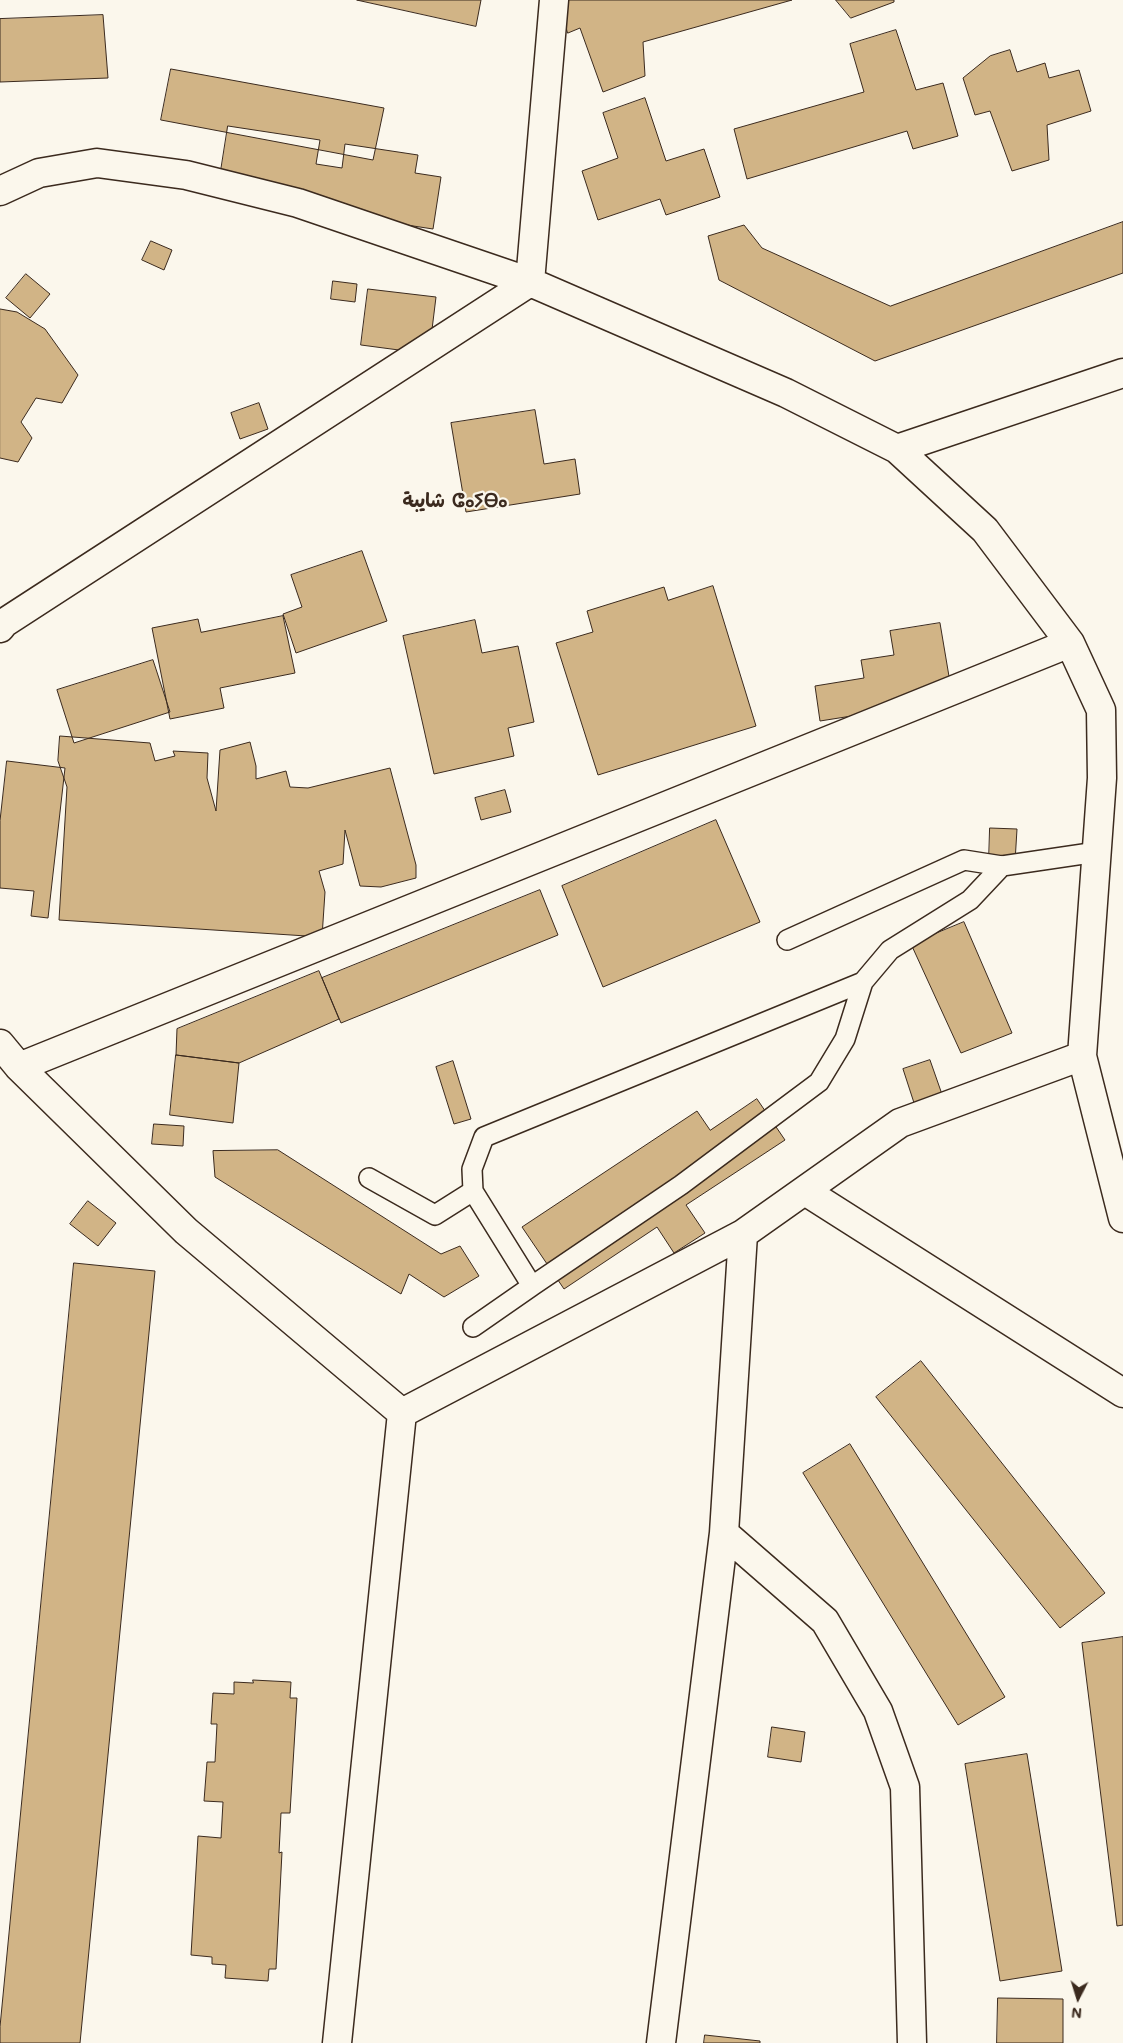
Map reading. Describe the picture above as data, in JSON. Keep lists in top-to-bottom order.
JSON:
{
  "districts": ["شايبة ⵛⴰⵢⴱⴰ"],
  "north": "bottom"
}
